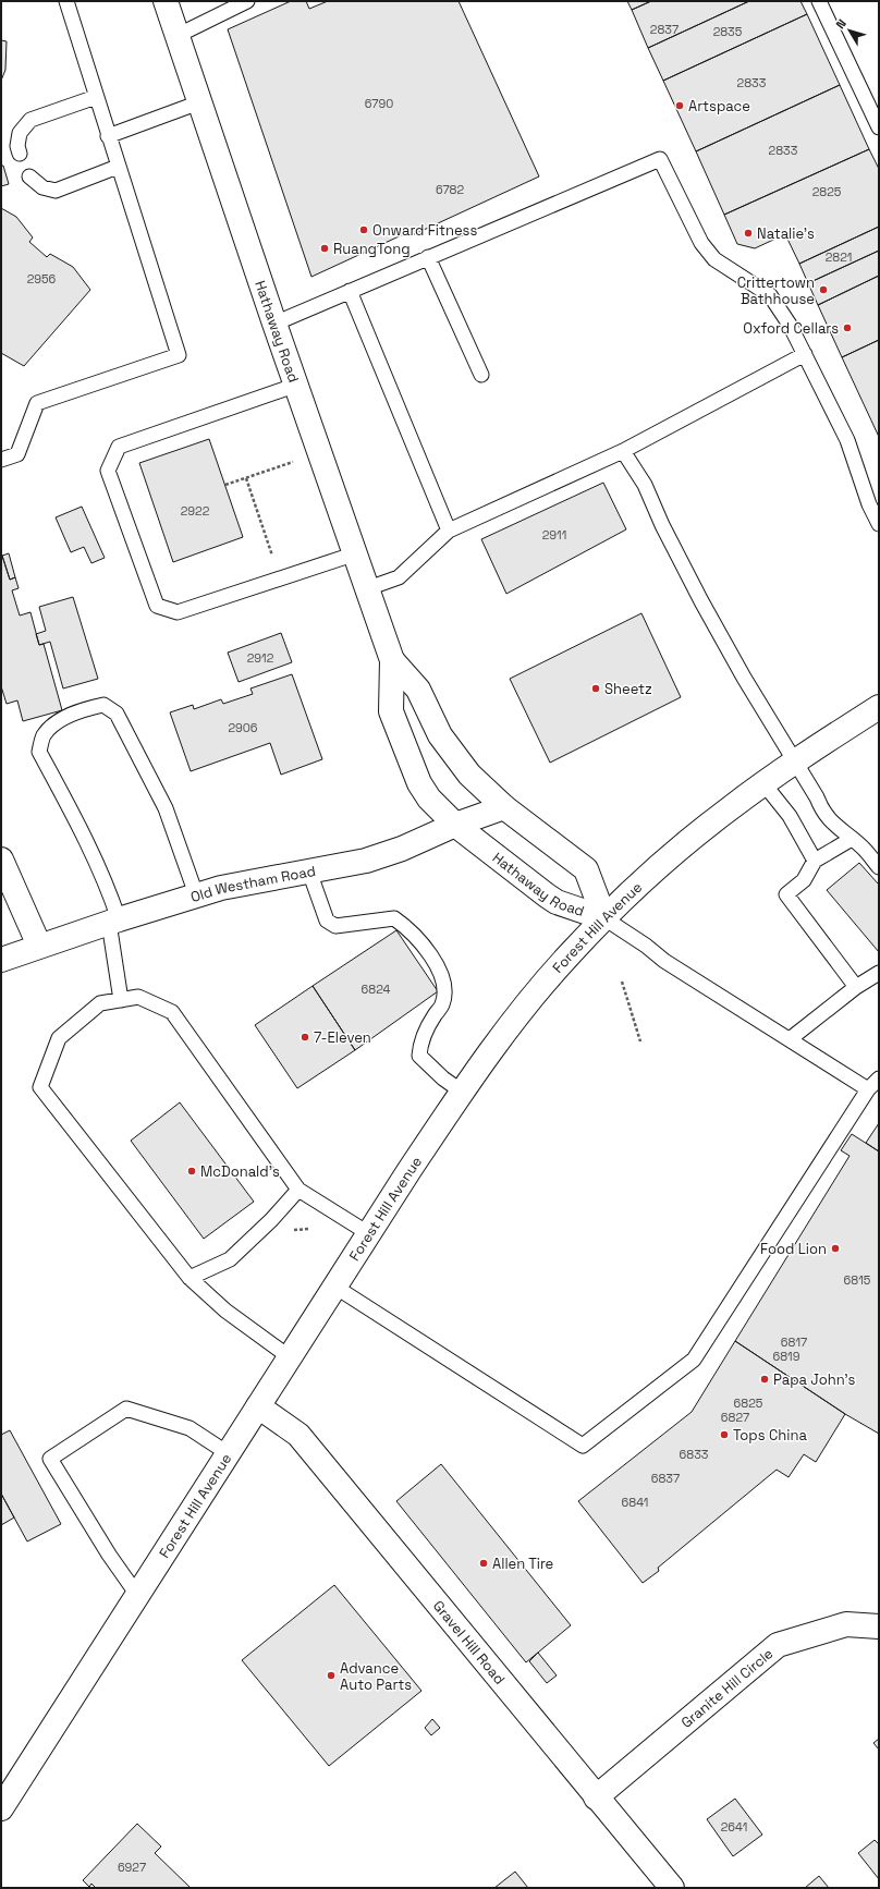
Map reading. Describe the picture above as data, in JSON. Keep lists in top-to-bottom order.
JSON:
{
  "streets": {
    "street": [
      "Hathaway Road",
      "Old Westham Road",
      "Forest Hill Avenue",
      "Gravel Hill Road",
      "Granite Hill Circle"
    ]
  },
  "crossings": [
    ["Hathaway Road", "Old Westham Road"],
    ["Hathaway Road", "Forest Hill Avenue"],
    ["Forest Hill Avenue", "Gravel Hill Road"],
    ["Gravel Hill Road", "Granite Hill Circle"]
  ],
  "places": [
    "Artspace",
    "Onward Fitness",
    "Natalie's",
    "RuangTong",
    "Crittertown Bathhouse",
    "Oxford Cellars",
    "Sheetz",
    "7-Eleven",
    "McDonald's",
    "Food Lion",
    "Papa John's",
    "Tops China",
    "Allen Tire",
    "Advance Auto Parts"
  ],
  "house_numbers": [
    "2837",
    "2835",
    "2833",
    "6790",
    "2833",
    "6782",
    "2825",
    "2821",
    "2956",
    "2922",
    "2911",
    "2912",
    "2906",
    "6824",
    "6815",
    "6817",
    "6819",
    "6825",
    "6827",
    "6833",
    "6837",
    "6841",
    "2641",
    "6927"
  ],
  "north": "top left"
}
